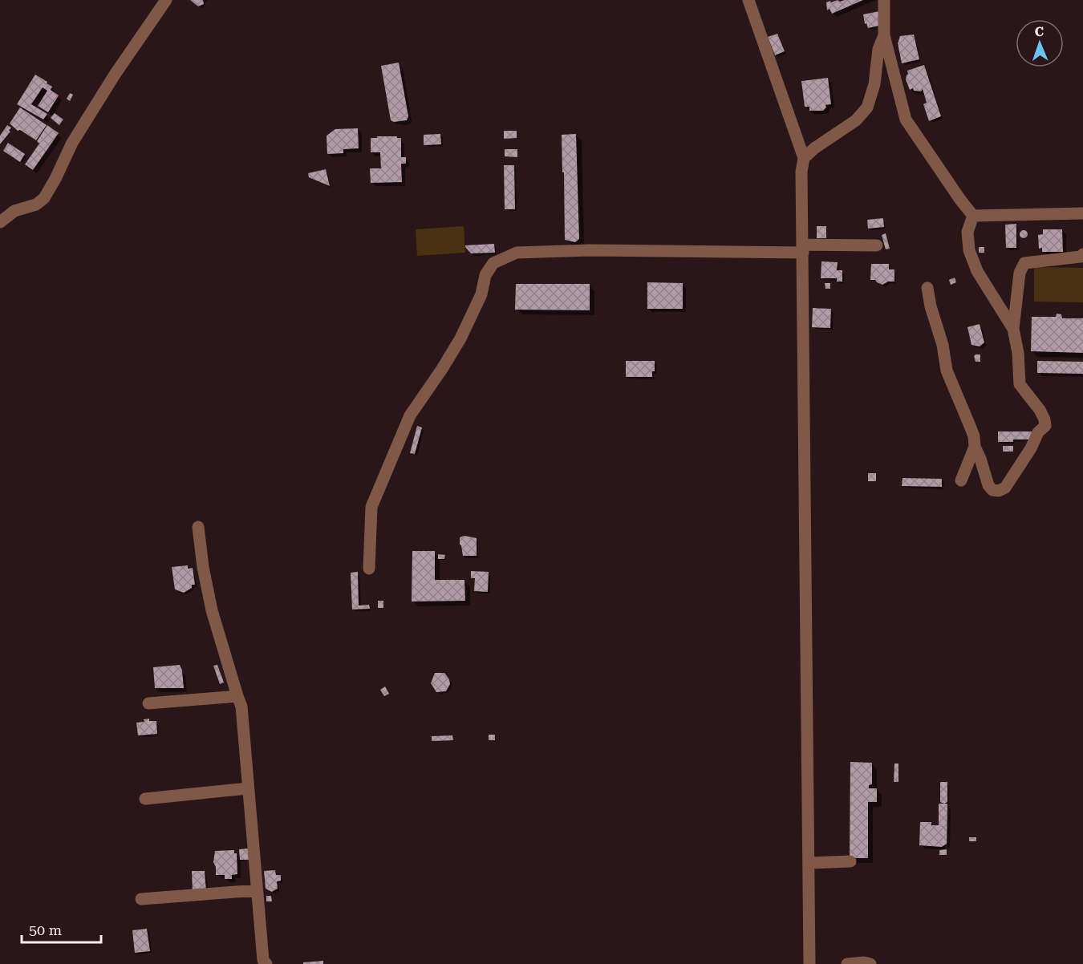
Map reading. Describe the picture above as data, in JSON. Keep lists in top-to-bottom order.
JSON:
{
  "scale_bar": "50 m",
  "north": "top"
}
